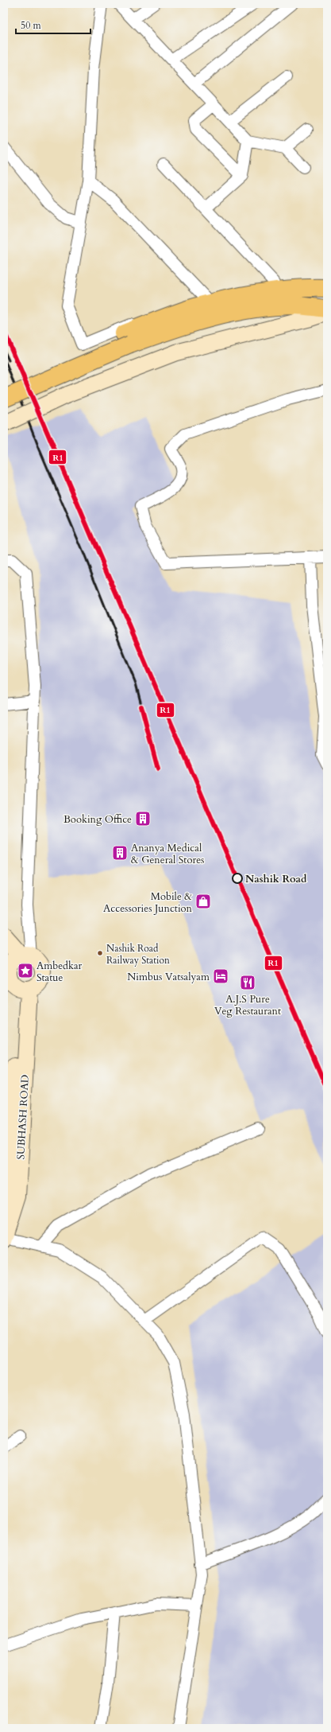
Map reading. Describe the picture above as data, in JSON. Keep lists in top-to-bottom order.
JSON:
{
  "streets": {
    "main road": ["SUBHASH ROAD"]
  },
  "places": {
    "building": ["Booking Office", "Ananya Medical & General Stores"],
    "other": ["Nashik Road", "Nashik Road Railway Station"],
    "shop": ["Mobile & Accessories Junction"],
    "place": ["Ambedkar Statue"],
    "hotel": ["Nimbus Vatsalyam"],
    "restaurant": ["A.J.S Pure Veg Restaurant"]
  },
  "lines": ["transit line R1"],
  "scale_bar": "50 m"
}
